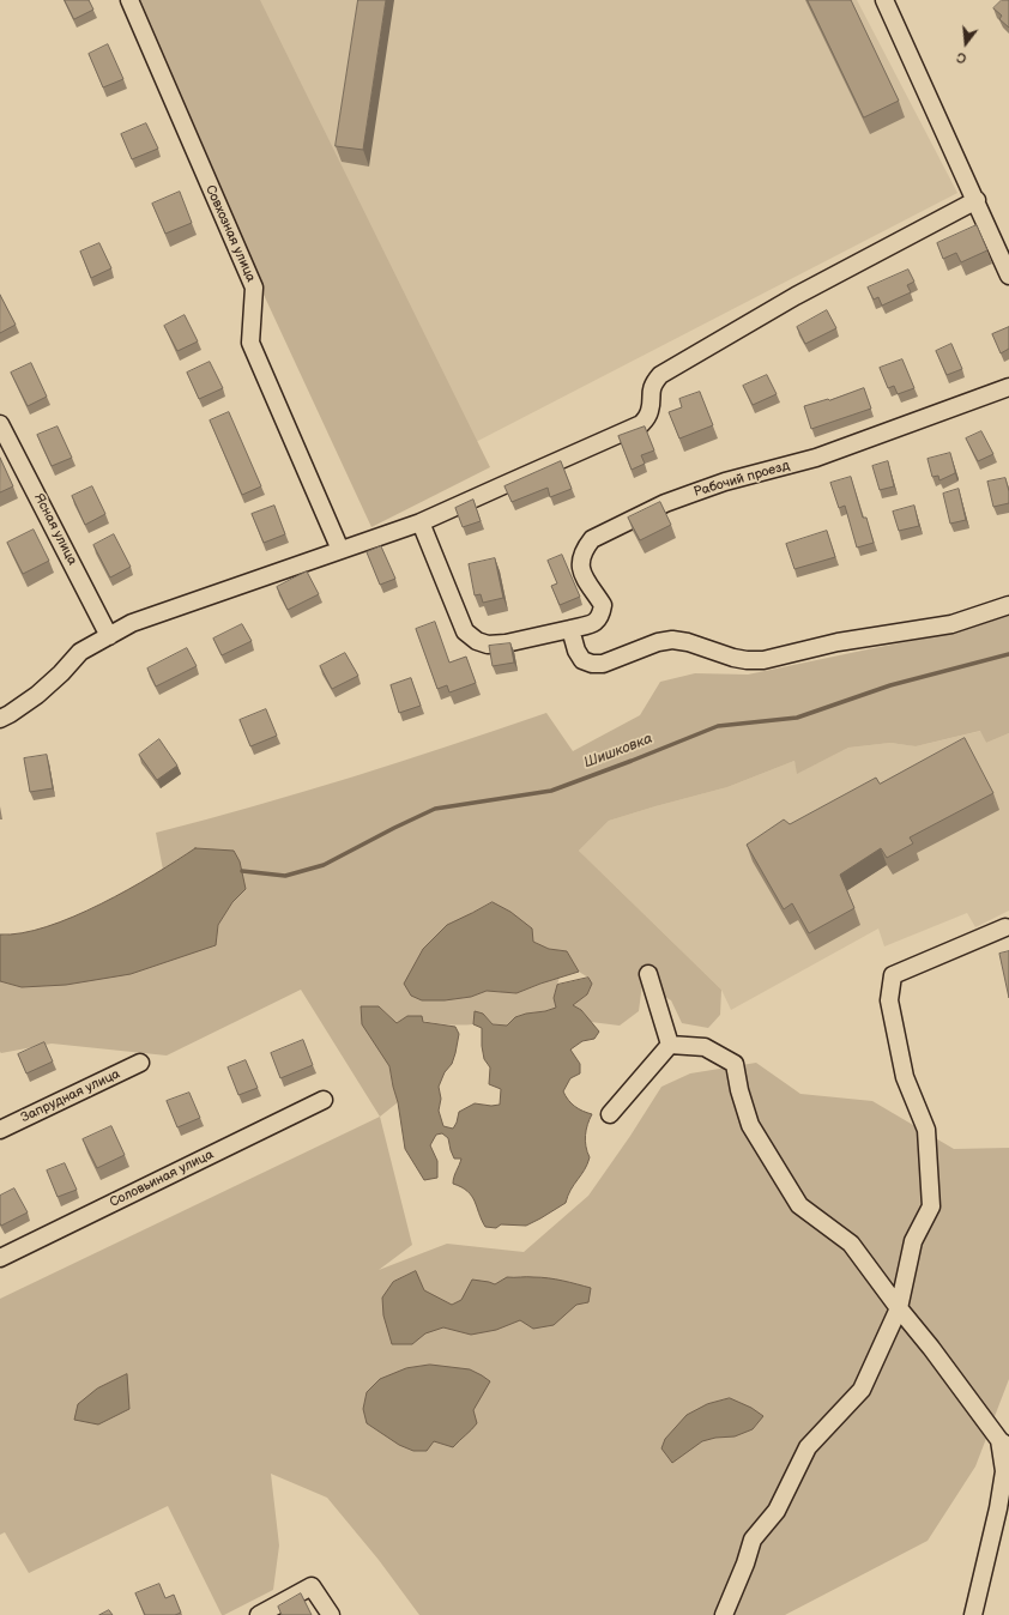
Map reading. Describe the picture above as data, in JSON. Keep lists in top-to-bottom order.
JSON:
{
  "streets": {
    "street": [
      "Совхозная улица",
      "Рабочий проезд",
      "Ясная улица",
      "Запрудная улица",
      "Соловьиная улица"
    ]
  },
  "water": ["Шишковка"],
  "north": "bottom"
}
